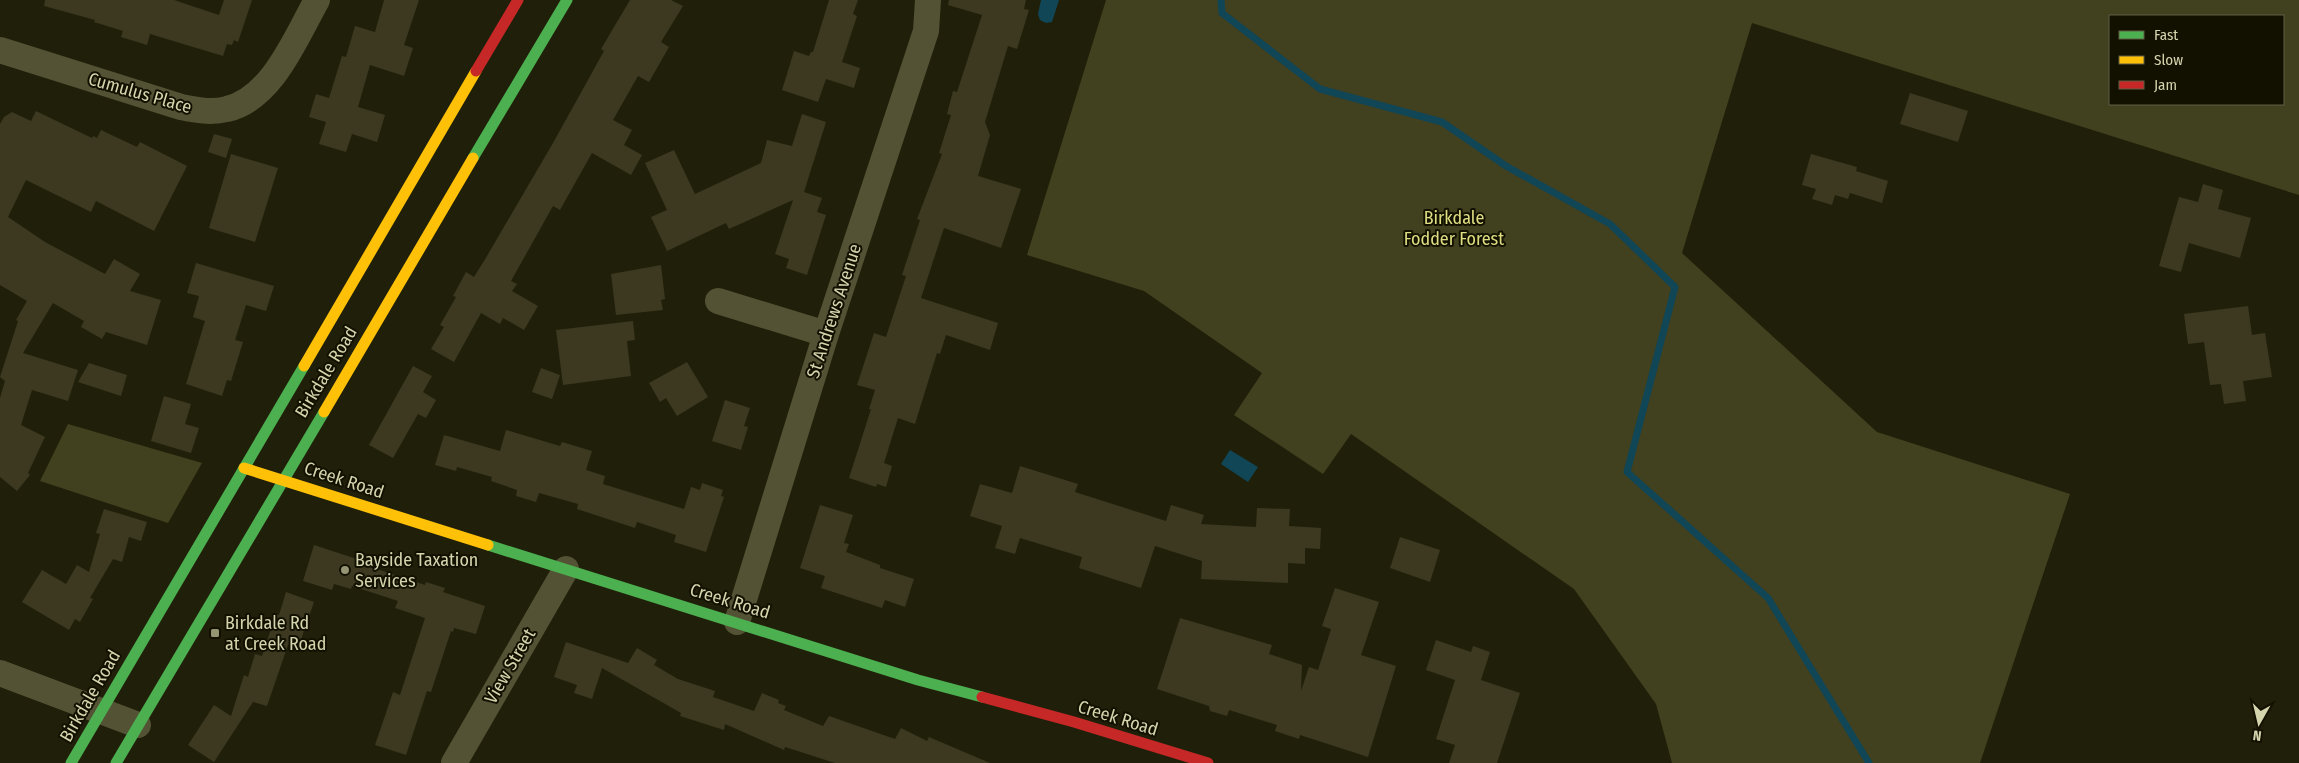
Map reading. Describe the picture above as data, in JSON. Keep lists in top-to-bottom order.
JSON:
{
  "streets": {
    "main road": ["Birkdale Road", "Creek Road"],
    "street": ["Cumulus Place", "St Andrews Avenue", "View Street"]
  },
  "crossings": [
    ["St Andrews Avenue", "Creek Road"],
    ["Birkdale Road", "Creek Road"],
    ["Creek Road", "View Street"]
  ],
  "parks": ["Birkdale Fodder Forest"],
  "places": {
    "other": ["Bayside Taxation Services"],
    "transit": ["Birkdale Rd at Creek Road"]
  },
  "legend": ["Fast", "Slow", "Jam"],
  "north": "bottom"
}
